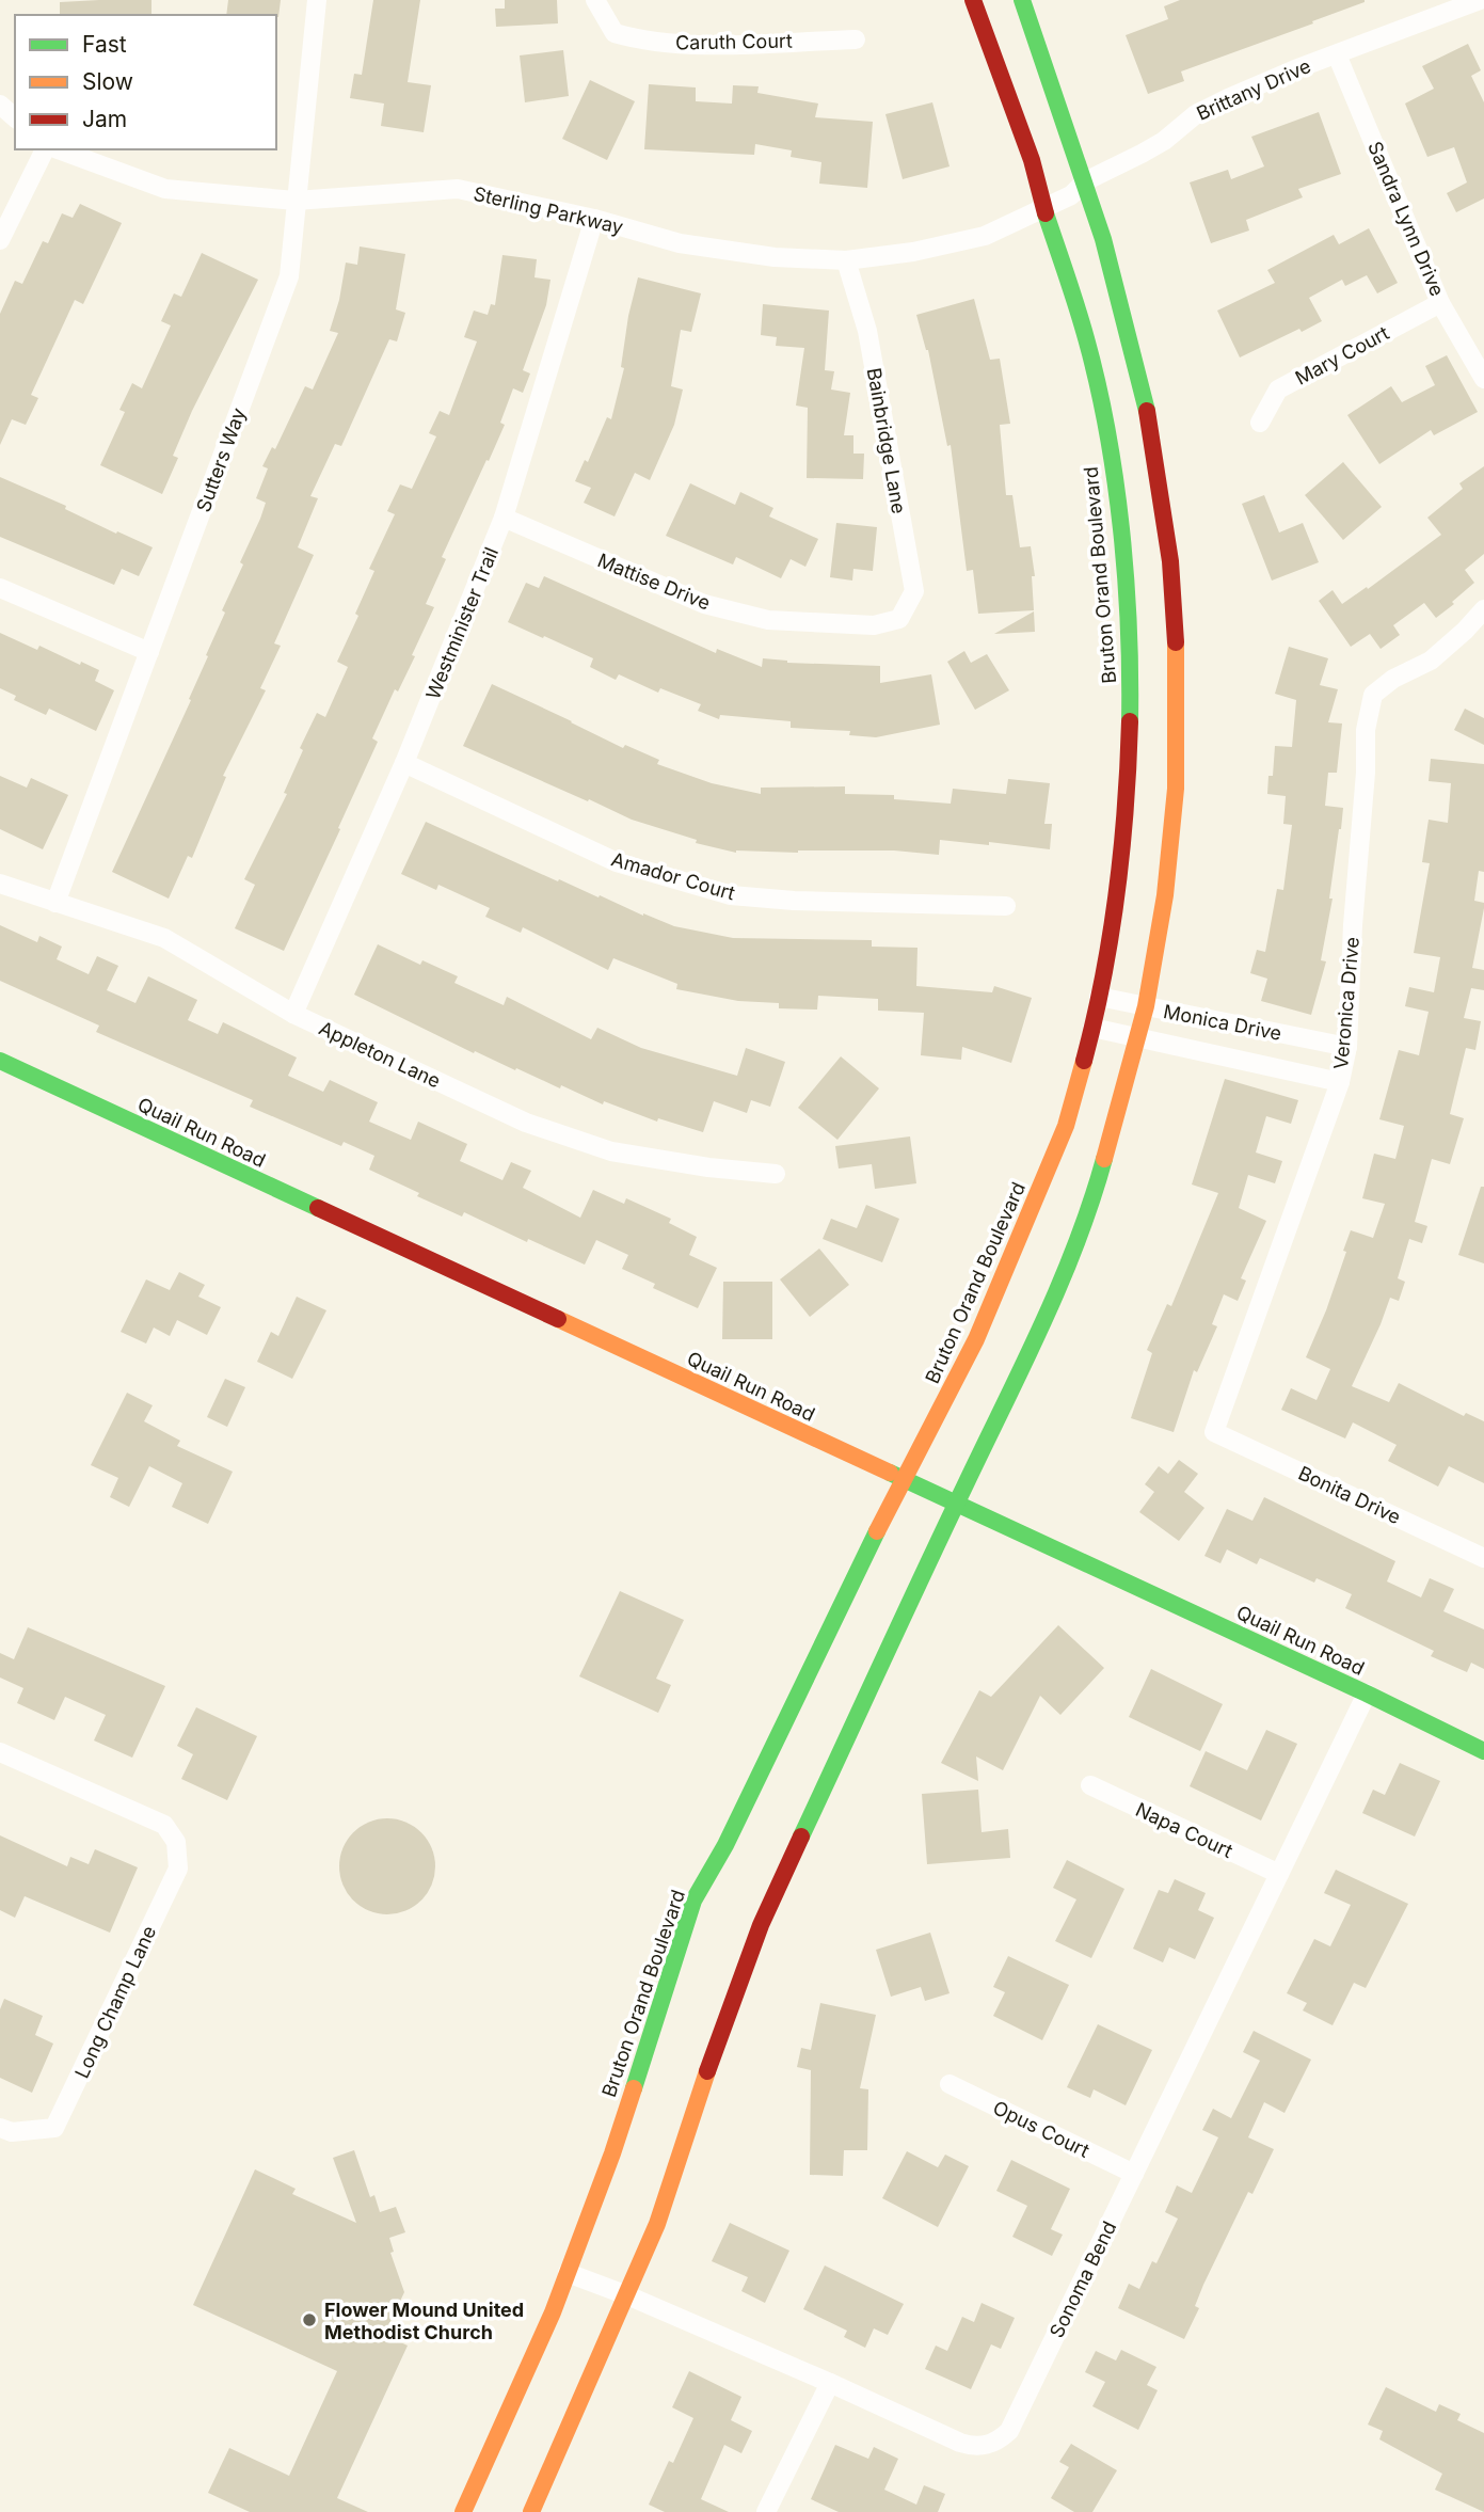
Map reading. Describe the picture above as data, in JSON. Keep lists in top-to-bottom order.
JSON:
{
  "streets": {
    "main road": ["Bruton Orand Boulevard", "Quail Run Road"],
    "street": [
      "Caruth Court",
      "Brittany Drive",
      "Sterling Parkway",
      "Sandra Lynn Drive",
      "Mary Court",
      "Bainbridge Lane",
      "Sutters Way",
      "Mattise Drive",
      "Westminister Trail",
      "Amador Court",
      "Veronica Drive",
      "Monica Drive",
      "Appleton Lane",
      "Bonita Drive",
      "Napa Court",
      "Long Champ Lane",
      "Opus Court",
      "Sonoma Bend"
    ]
  },
  "crossings": [
    ["Brittany Drive", "Sterling Parkway"],
    ["Brittany Drive", "Sandra Lynn Drive"],
    ["Brittany Drive", "Bruton Orand Boulevard"],
    ["Sterling Parkway", "Bainbridge Lane"],
    ["Sterling Parkway", "Sutters Way"],
    ["Sterling Parkway", "Bruton Orand Boulevard"],
    ["Sterling Parkway", "Westminister Trail"],
    ["Sandra Lynn Drive", "Mary Court"],
    ["Bainbridge Lane", "Mattise Drive"],
    ["Sutters Way", "Appleton Lane"],
    ["Bruton Orand Boulevard", "Monica Drive"],
    ["Bruton Orand Boulevard", "Quail Run Road"],
    ["Bruton Orand Boulevard", "Sonoma Bend"],
    ["Mattise Drive", "Westminister Trail"],
    ["Westminister Trail", "Amador Court"],
    ["Westminister Trail", "Appleton Lane"],
    ["Veronica Drive", "Monica Drive"],
    ["Veronica Drive", "Bonita Drive"],
    ["Quail Run Road", "Sonoma Bend"],
    ["Napa Court", "Sonoma Bend"],
    ["Opus Court", "Sonoma Bend"]
  ],
  "places": ["Flower Mound United Methodist Church"],
  "legend": ["Fast", "Slow", "Jam"]
}
